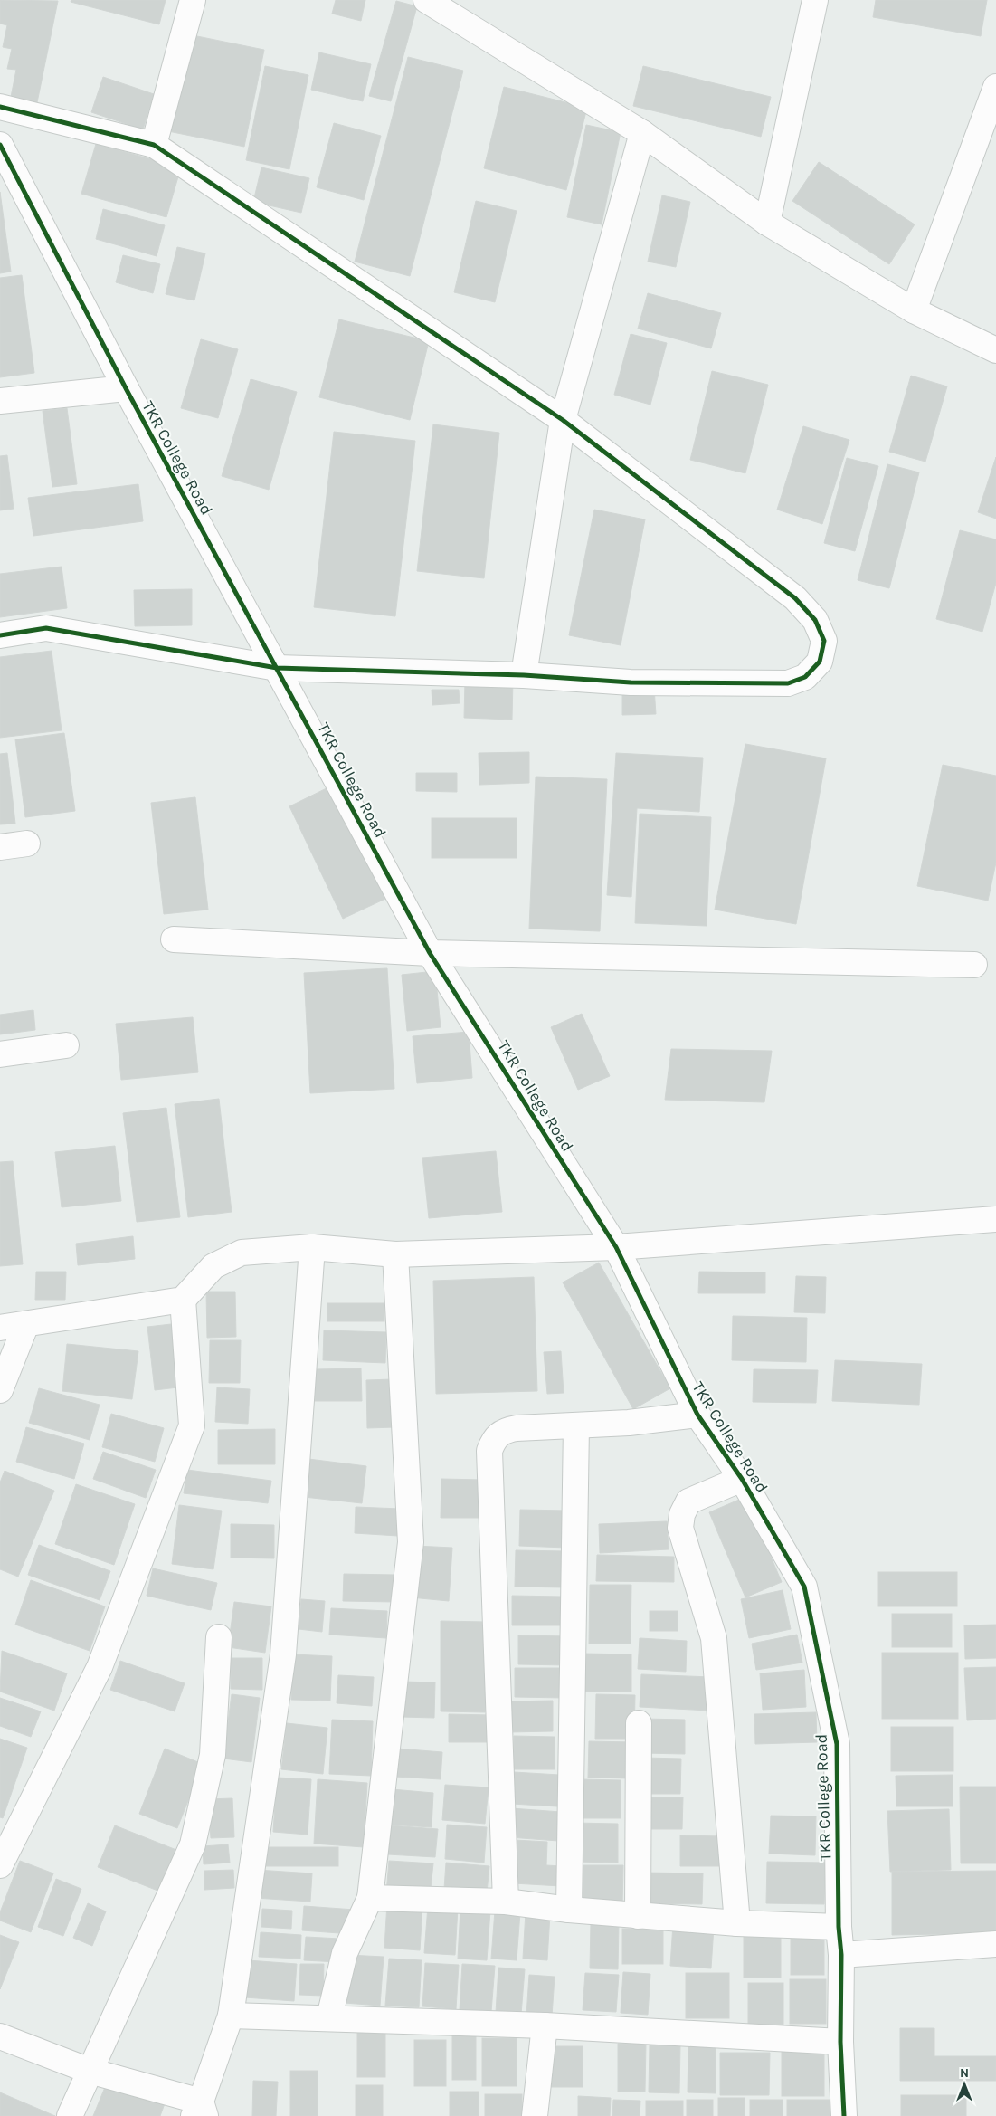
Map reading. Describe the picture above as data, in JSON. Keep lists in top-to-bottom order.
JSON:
{
  "streets": {
    "street": ["TKR College Road"]
  },
  "north": "top"
}
